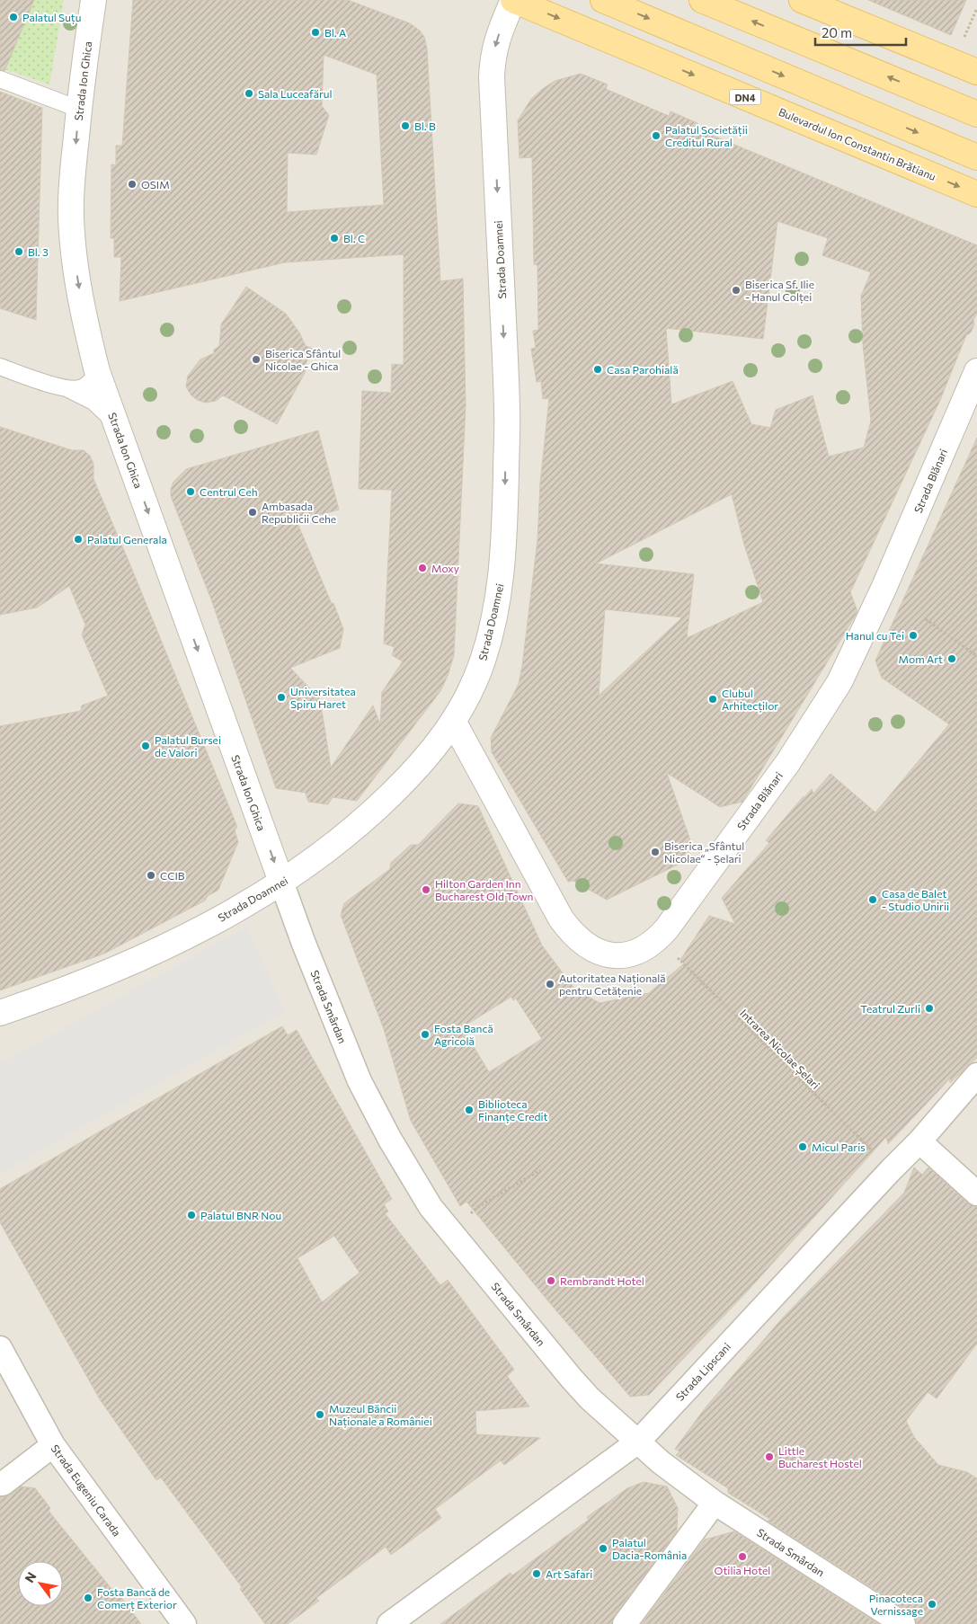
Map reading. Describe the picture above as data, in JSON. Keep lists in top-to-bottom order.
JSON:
{
  "streets": {
    "main road": ["DN4", "Bulevardul Ion Constantin Brătianu"],
    "street": [
      "Strada Ion Ghica",
      "Strada Doamnei",
      "Strada Blănari",
      "Strada Smârdan",
      "Strada Lipscani",
      "Strada Eugeniu Carada"
    ],
    "path": ["Intrarea Nicolae Șelari"]
  },
  "crossings": [
    ["Strada Ion Ghica", "Strada Doamnei"],
    ["Strada Ion Ghica", "Strada Smârdan"],
    ["Bulevardul Ion Constantin Brătianu", "Strada Doamnei"],
    ["Strada Doamnei", "Strada Blănari"],
    ["Strada Doamnei", "Strada Smârdan"],
    ["Strada Blănari", "Intrarea Nicolae Șelari"],
    ["Strada Smârdan", "Strada Lipscani"],
    ["Intrarea Nicolae Șelari", "Strada Lipscani"]
  ],
  "one_way": ["Strada Ion Ghica", "Strada Doamnei"],
  "places": [
    "Palatul Suțu",
    "Bl. A",
    "Sala Luceafărul",
    "Bl. B",
    "Palatul Societății Creditul Rural",
    "OSIM",
    "Bl. C",
    "Bl. 3",
    "Biserica Sf. Ilie - Hanul Colței",
    "Biserica Sfântul Nicolae - Ghica",
    "Casa Parohială",
    "Centrul Ceh",
    "Ambasada Republicii Cehe",
    "Palatul Generala",
    "Moxy",
    "Hanul cu Tei",
    "Mom Art",
    "Universitatea Spiru Haret",
    "Clubul Arhitecților",
    "Palatul Bursei de Valori",
    "Biserica „Sfântul Nicolae“ - Șelari",
    "CCIB",
    "Hilton Garden Inn Bucharest Old Town",
    "Casa de Balet - Studio Unirii",
    "Autoritatea Națională pentru Cetățenie",
    "Teatrul Zurli",
    "Fosta Bancă Agricolă",
    "Biblioteca Finanțe Credit",
    "Micul Paris",
    "Palatul BNR Nou",
    "Rembrandt Hotel",
    "Muzeul Băncii Naționale a României",
    "Little Bucharest Hostel",
    "Palatul Dacia-România",
    "Otilia Hotel",
    "Art Safari",
    "Fosta Bancă de Comerț Exterior",
    "Pinacoteca Vernissage"
  ],
  "scale_bar": "20 m",
  "north": "top left"
}
